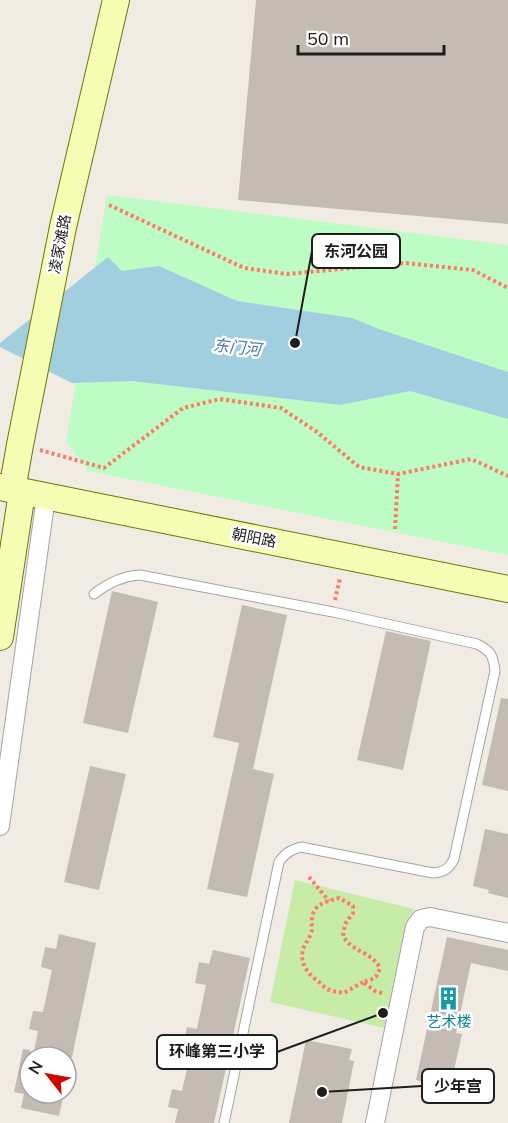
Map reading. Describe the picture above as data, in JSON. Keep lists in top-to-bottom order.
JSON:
{
  "streets": {
    "main road": ["凌家滩路", "朝阳路"]
  },
  "crossings": [
    ["凌家滩路", "朝阳路"]
  ],
  "water": ["东门河"],
  "places": {
    "other": ["东河公园", "环峰第三小学", "少年宫"],
    "building": ["艺术楼"]
  },
  "scale_bar": "50 m",
  "north": "top left"
}
